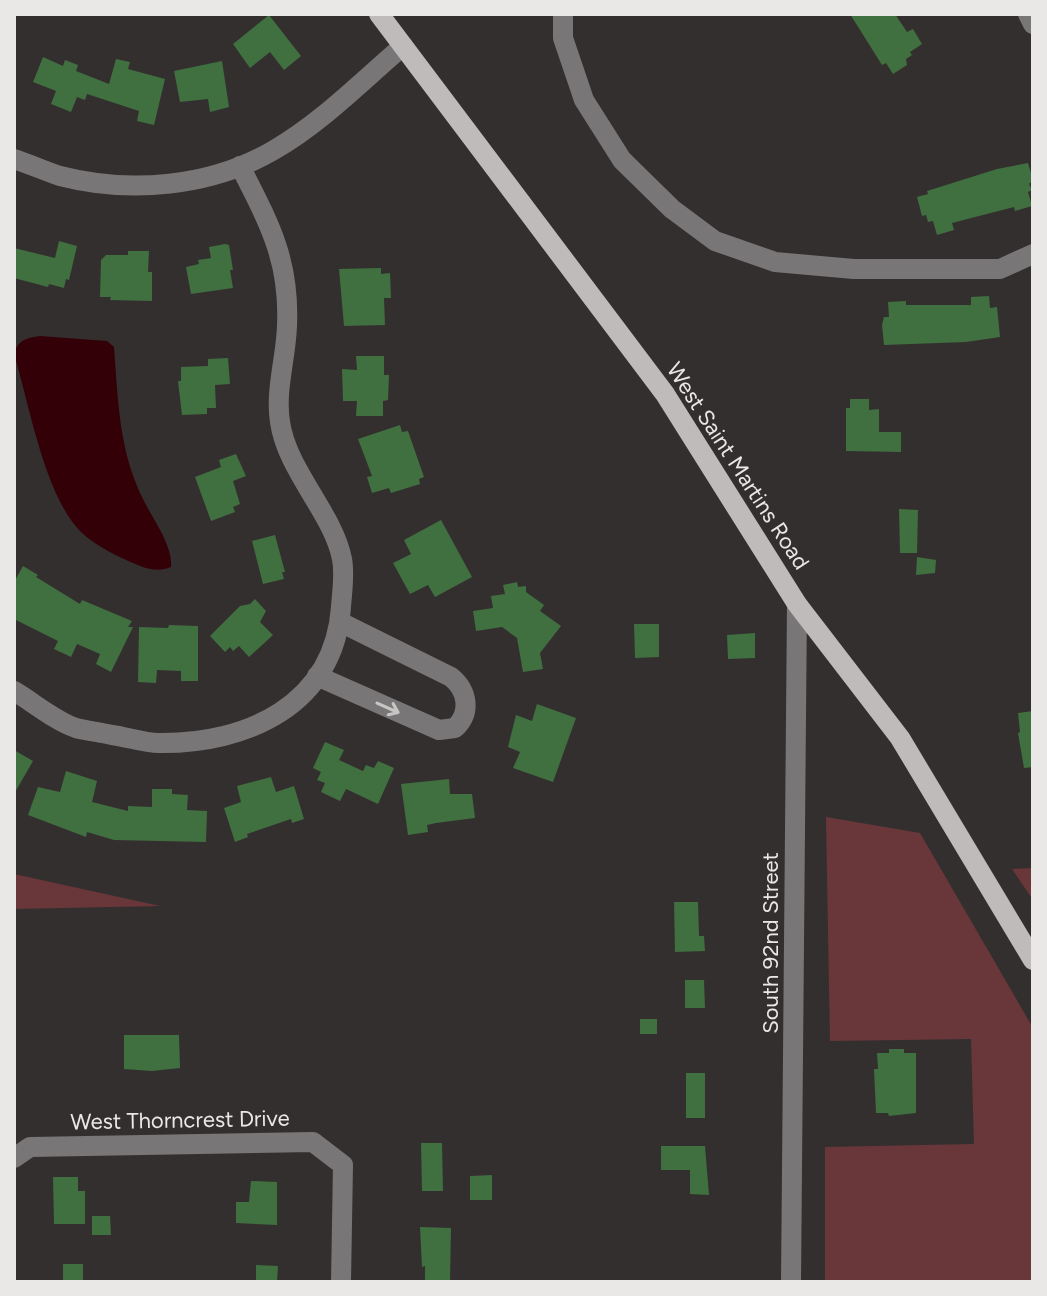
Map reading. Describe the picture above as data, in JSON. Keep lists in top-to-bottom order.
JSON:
{
  "streets": {
    "main road": ["West Saint Martins Road"],
    "street": ["South 92nd Street", "West Thorncrest Drive"]
  },
  "crossings": [
    ["West Saint Martins Road", "South 92nd Street"]
  ]
}
